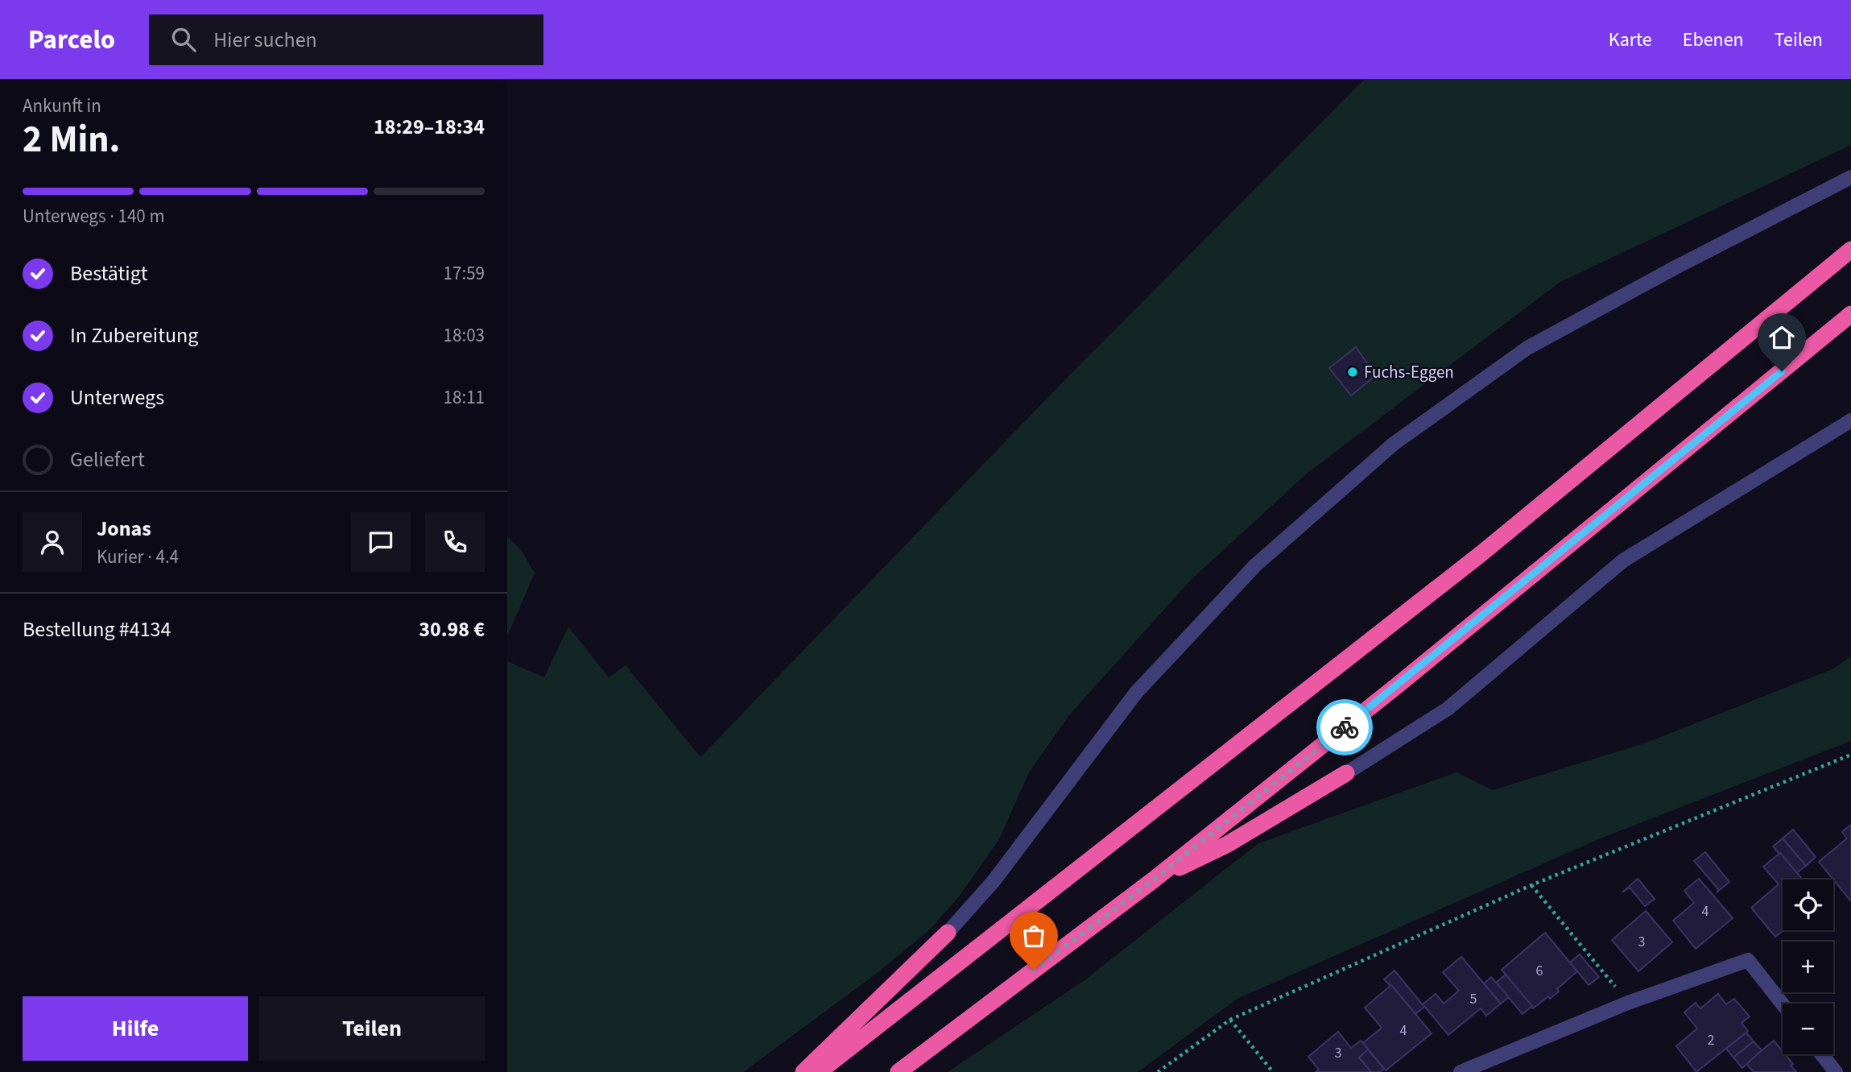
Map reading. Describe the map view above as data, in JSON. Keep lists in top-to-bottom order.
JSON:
{
  "places": ["Fuchs-Eggen"],
  "house_numbers": [
    "4",
    "3",
    "6",
    "5",
    "4",
    "2",
    "3"
  ],
  "page": {
    "header": "Parcelo",
    "search": "Hier suchen",
    "nav": ["Karte", "Ebenen", "Teilen"],
    "heading": ["2 Min.", "Ankunft in", "18:29–18:34"],
    "panel": [
      "Jonas",
      "Kurier · 4.4",
      "Bestellung #4134",
      "30.98 €"
    ],
    "bar": "Unterwegs · 140 m",
    "list": [
      ["Bestätigt", "17:59"],
      ["In Zubereitung", "18:03"],
      ["Unterwegs", "18:11"],
      "Geliefert"
    ],
    "map_buttons": ["+", "−"],
    "buttons": ["Hilfe", "Teilen"]
  }
}
